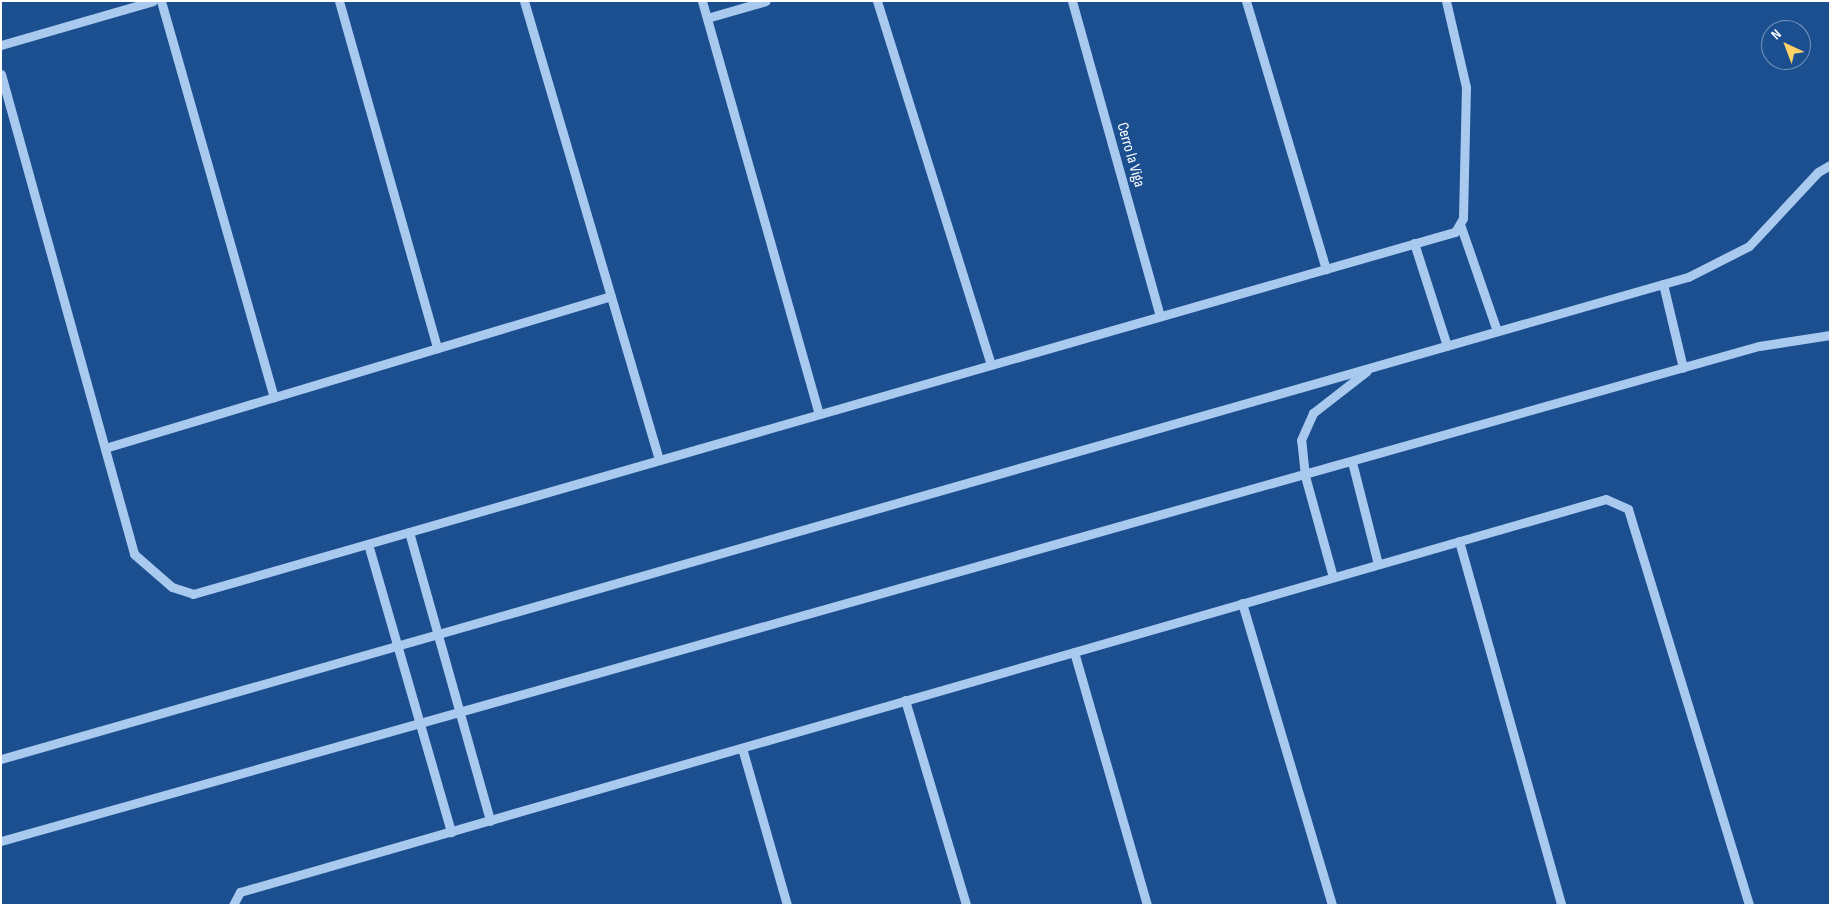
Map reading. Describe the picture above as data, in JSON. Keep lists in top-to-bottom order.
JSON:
{
  "streets": {
    "street": ["Cerro la Viga"]
  },
  "north": "top left"
}
